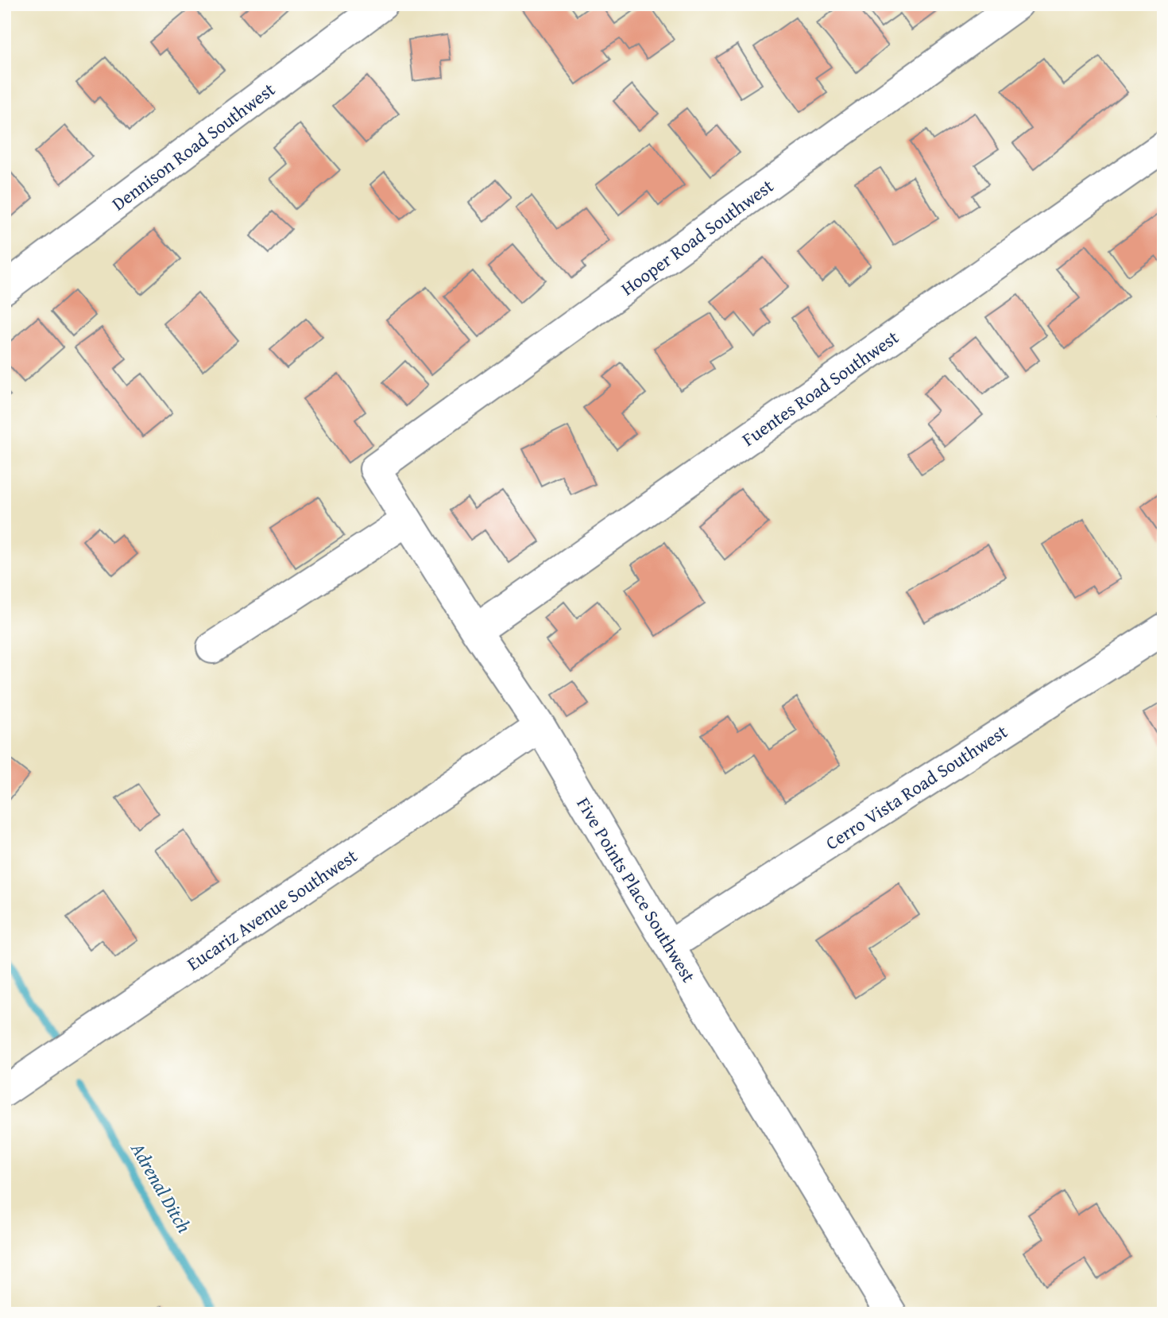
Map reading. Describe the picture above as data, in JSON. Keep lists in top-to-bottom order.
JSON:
{
  "streets": {
    "street": [
      "Dennison Road Southwest",
      "Hooper Road Southwest",
      "Fuentes Road Southwest",
      "Cerro Vista Road Southwest",
      "Five Points Place Southwest",
      "Eucariz Avenue Southwest"
    ]
  },
  "crossings": [
    ["Hooper Road Southwest", "Five Points Place Southwest"],
    ["Fuentes Road Southwest", "Five Points Place Southwest"],
    ["Cerro Vista Road Southwest", "Five Points Place Southwest"],
    ["Five Points Place Southwest", "Eucariz Avenue Southwest"]
  ],
  "water": ["Adrenal Ditch"]
}
